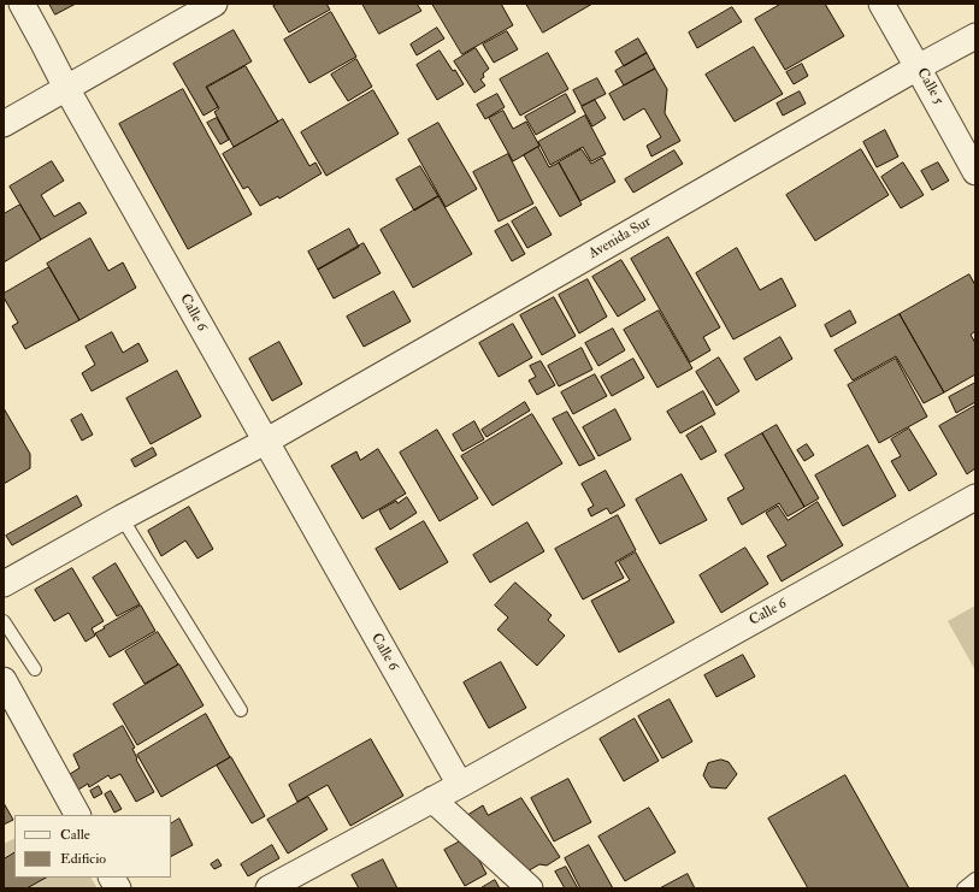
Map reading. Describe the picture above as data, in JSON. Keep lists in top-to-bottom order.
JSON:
{
  "streets": {
    "street": ["Calle 5", "Avenida Sur", "Calle 6"]
  },
  "crossings": [
    ["Calle 5", "Avenida Sur"],
    ["Avenida Sur", "Calle 6"]
  ],
  "legend": ["Calle", "Edificio"]
}
